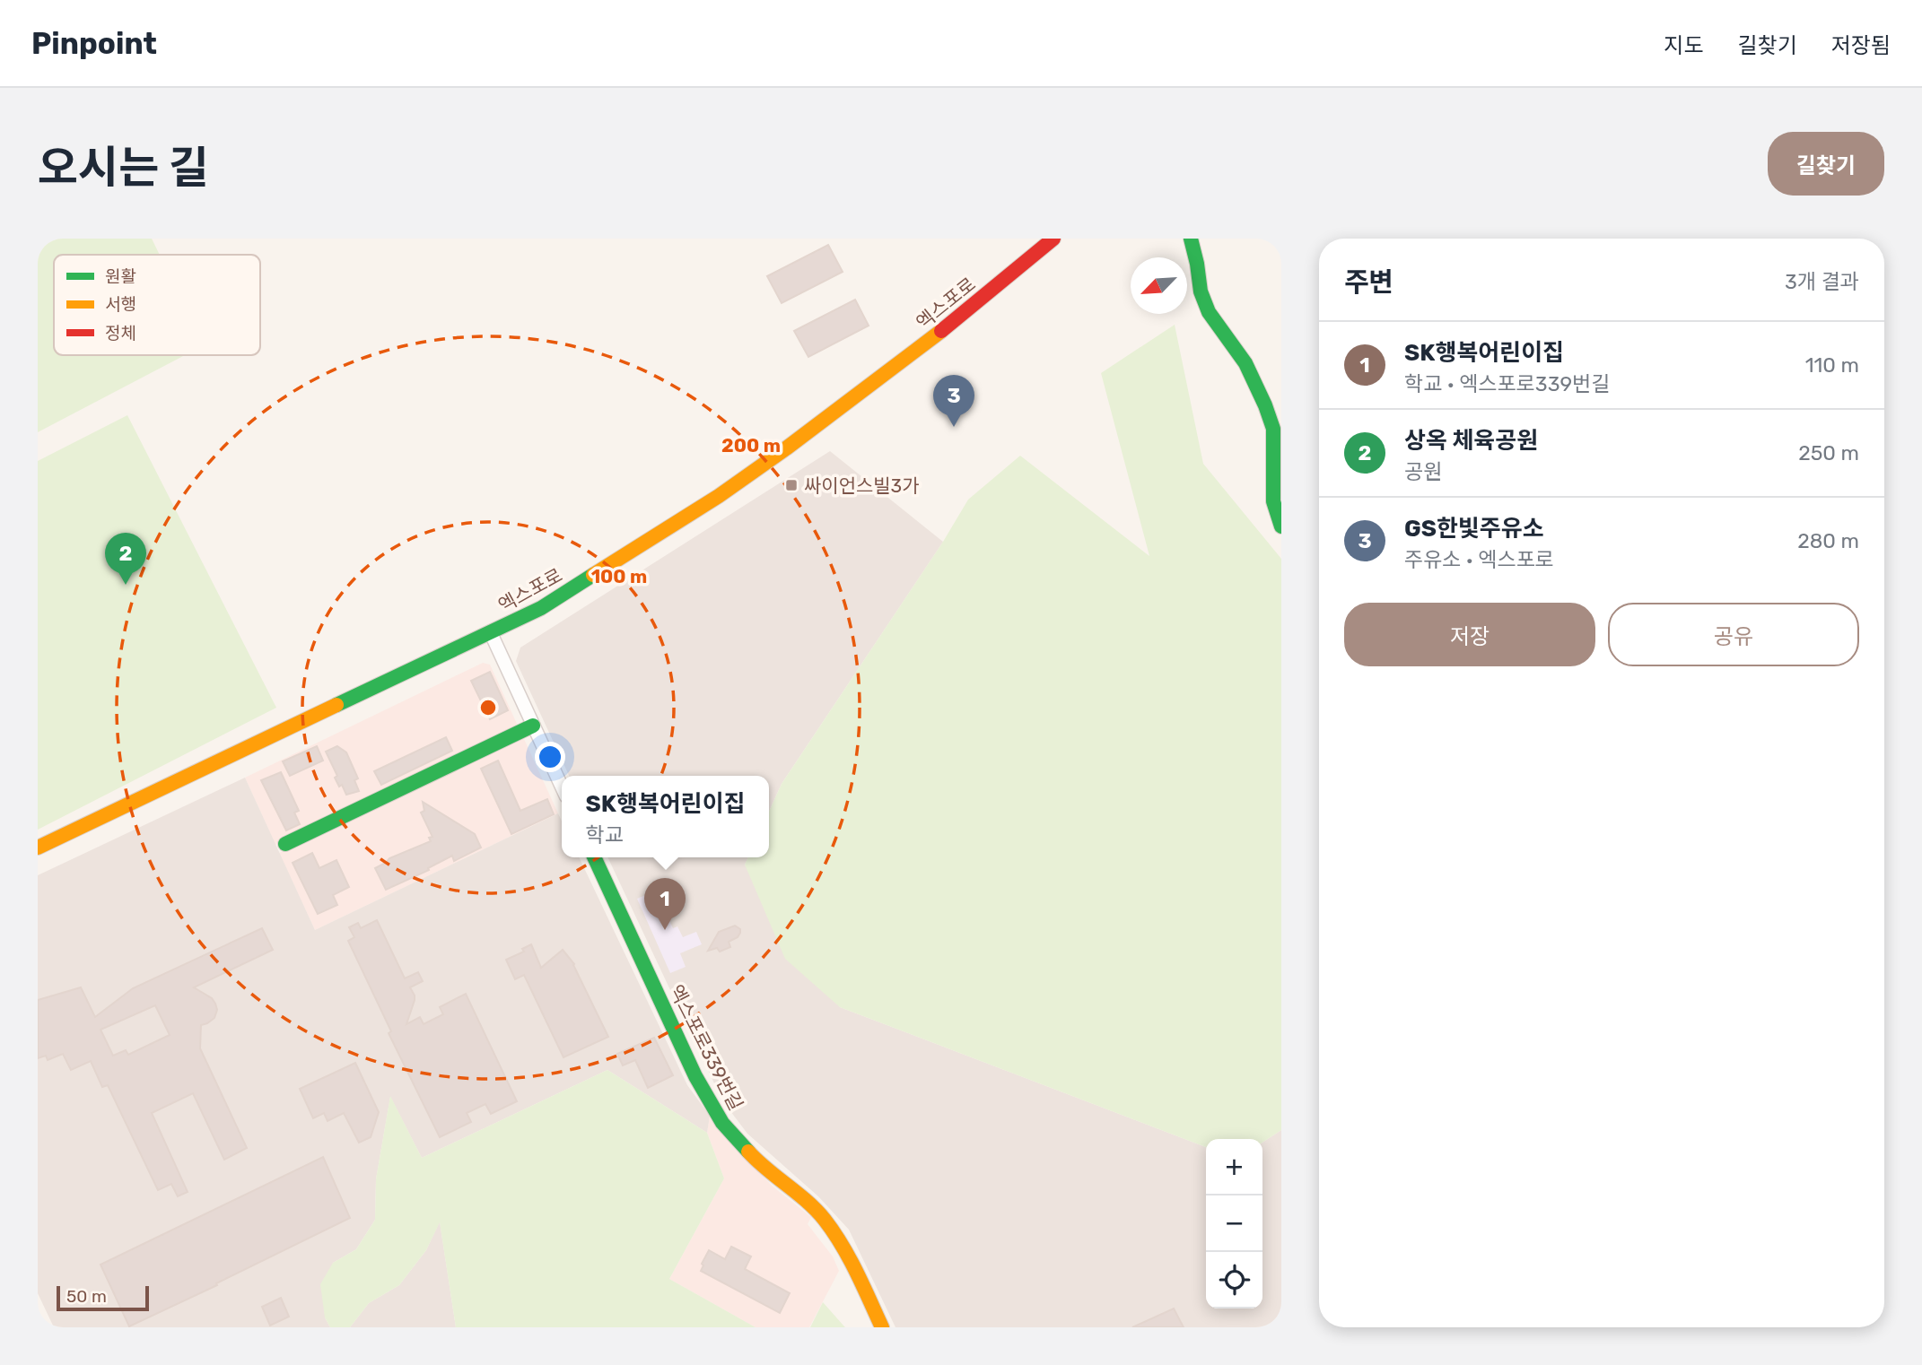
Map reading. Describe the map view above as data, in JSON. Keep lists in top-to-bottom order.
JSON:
{
  "streets": {
    "main road": ["엑스포로", "엑스포로339번길"]
  },
  "places": {
    "transit": ["싸이언스빌3가"]
  },
  "legend": ["원활", "서행", "정체"],
  "scale_bar": "50 m",
  "north": "bottom left",
  "page": {
    "header": "Pinpoint",
    "nav": ["지도", "길찾기", "저장됨"],
    "title": "오시는 길",
    "buttons": [
      "길찾기",
      ["저장", "공유"]
    ],
    "heading": ["주변", "3개 결과"],
    "list": [
      {
        "mark": "1",
        "name": "SK행복어린이집",
        "note": "학교 · 엑스포로339번길",
        "value": "110 m"
      },
      {
        "mark": "2",
        "name": "상옥 체육공원",
        "note": "공원",
        "value": "250 m"
      },
      {
        "mark": "3",
        "name": "GS한빛주유소",
        "note": "주유소 · 엑스포로",
        "value": "280 m"
      }
    ],
    "pins": ["3", "2", "1"],
    "popup": ["SK행복어린이집", "학교"],
    "map_buttons": ["+", "−"],
    "scale": "50 m"
  },
  "rings": ["200 m", "100 m"]
}
